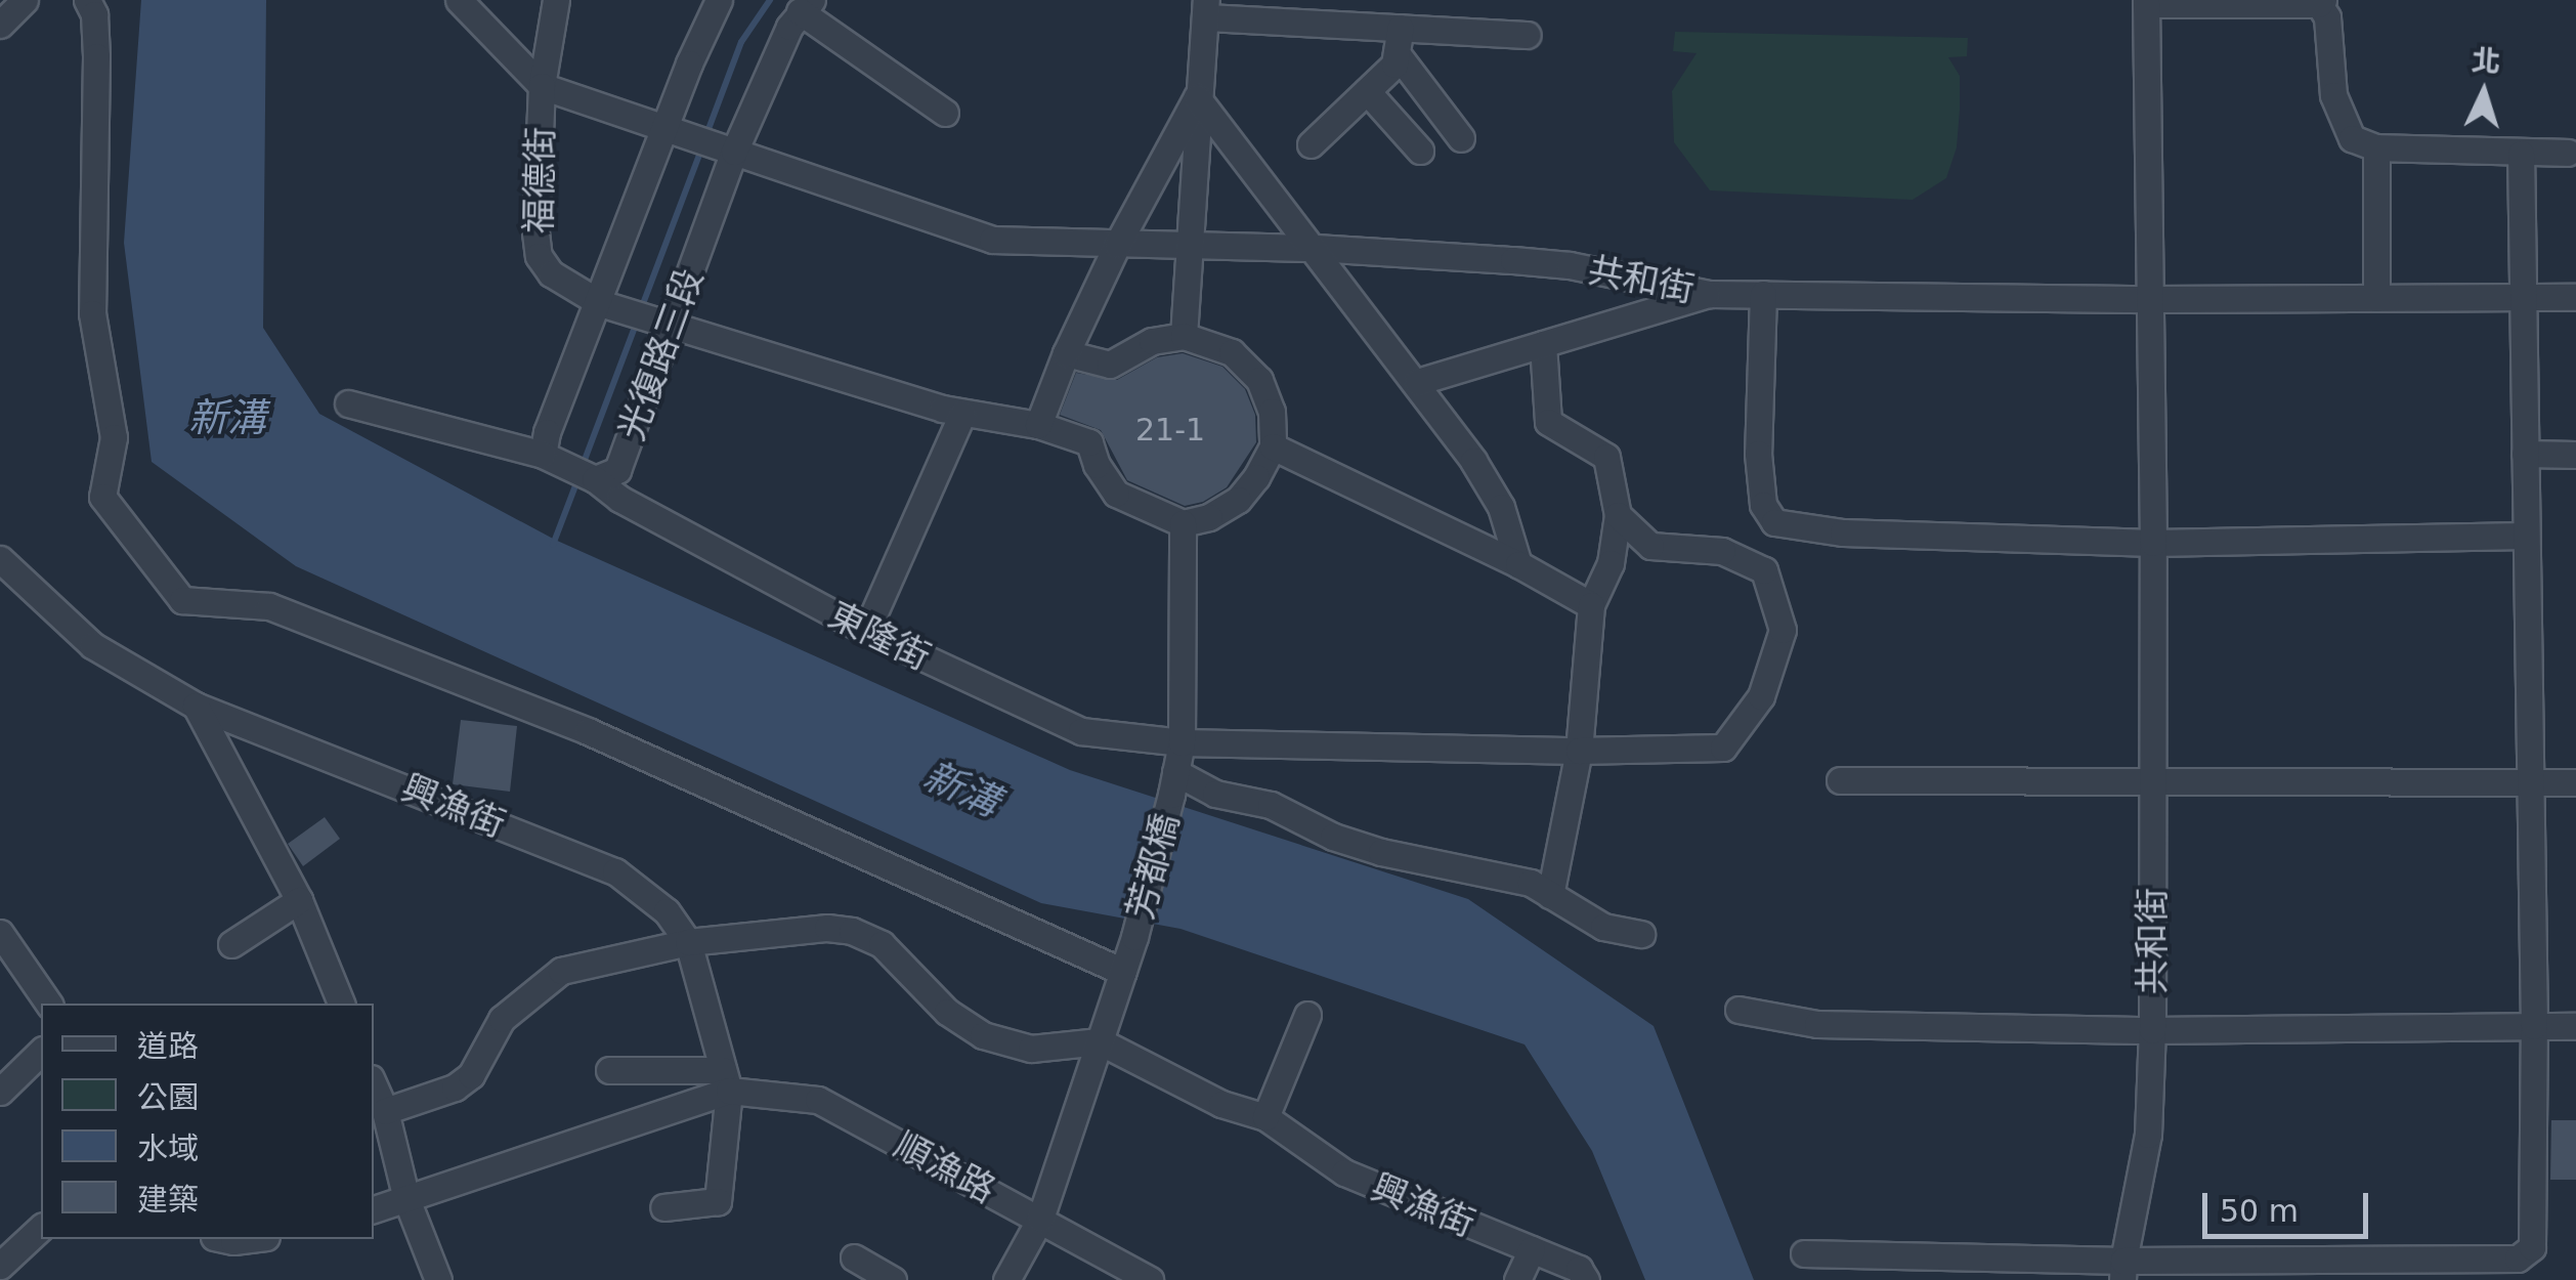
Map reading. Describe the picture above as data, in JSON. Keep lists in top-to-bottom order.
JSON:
{
  "streets": {
    "street": [
      "福德街",
      "共和街",
      "光復路三段",
      "東隆街",
      "興漁街",
      "芳都橋",
      "順漁路"
    ]
  },
  "crossings": [
    ["福德街", "光復路三段"],
    ["光復路三段", "東隆街"],
    ["東隆街", "芳都橋"],
    ["興漁街", "順漁路"]
  ],
  "water": ["新溝"],
  "house_numbers": ["21-1"],
  "legend": [
    "道路",
    "公園",
    "水域",
    "建築"
  ],
  "scale_bar": "50 m",
  "north": "top"
}
